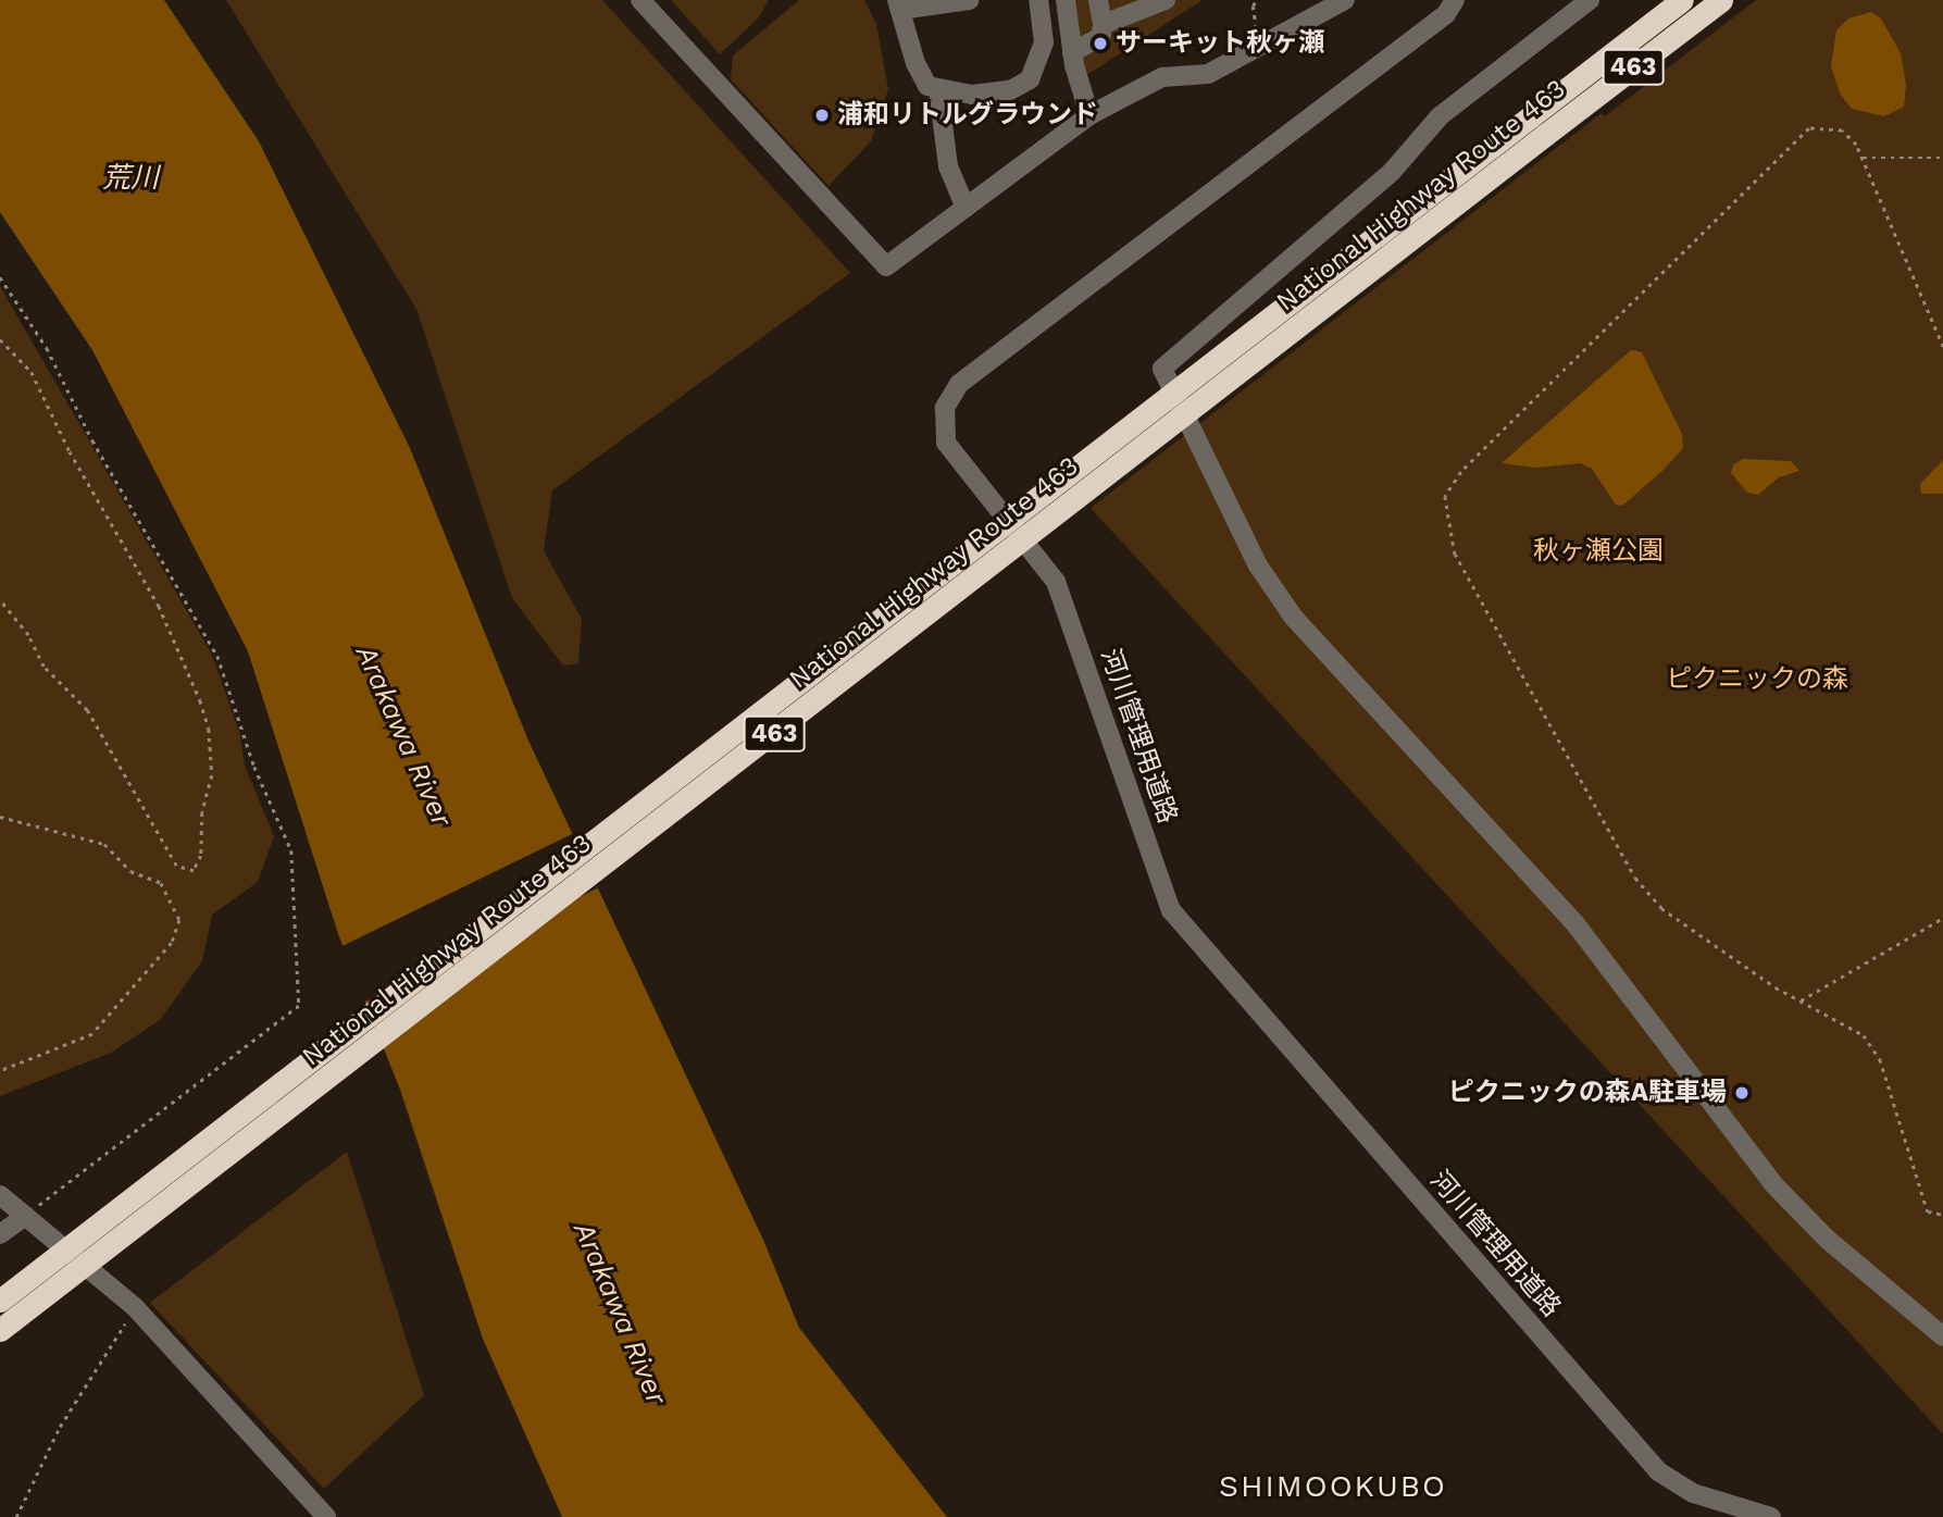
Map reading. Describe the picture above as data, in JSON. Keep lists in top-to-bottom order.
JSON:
{
  "streets": {
    "highway": ["463", "National Highway Route 463"],
    "street": ["河川管理用道路"]
  },
  "districts": ["SHIMOOKUBO"],
  "water": ["荒川", "Arakawa River"],
  "parks": ["秋ヶ瀬公園", "ピクニックの森"],
  "places": ["サーキット秋ヶ瀬", "浦和リトルグラウンド", "ピクニックの森A駐車場"]
}
